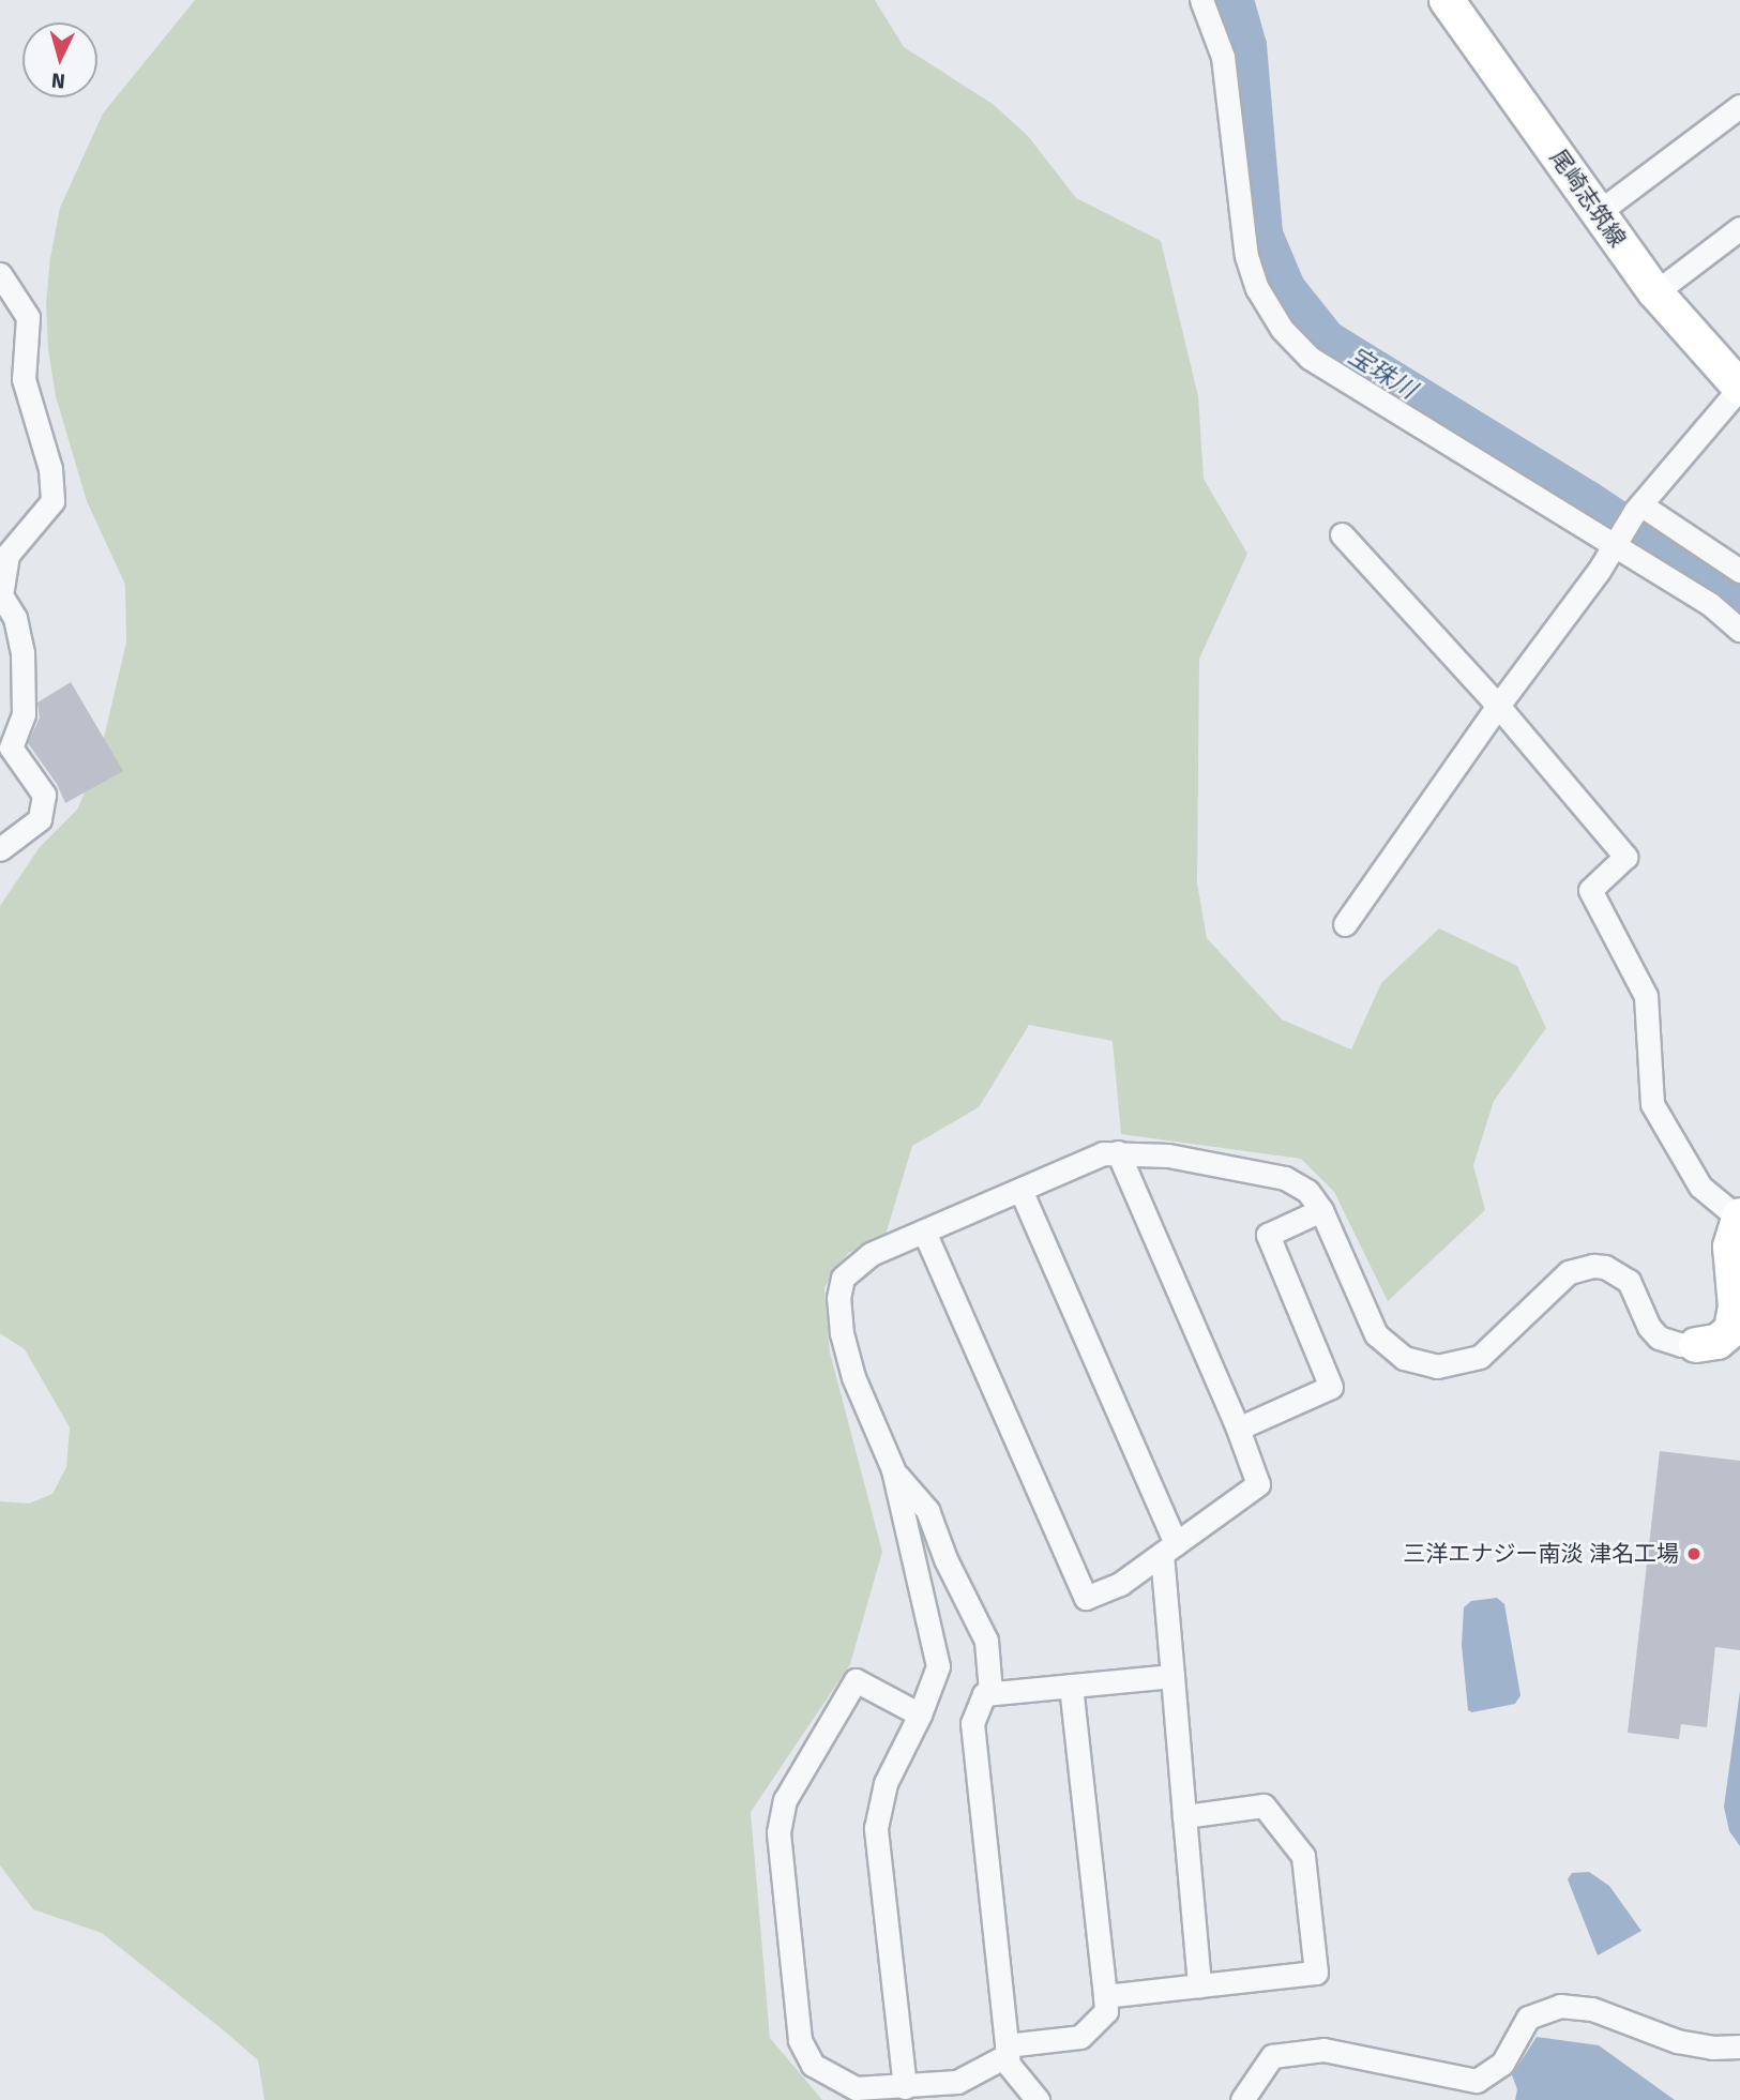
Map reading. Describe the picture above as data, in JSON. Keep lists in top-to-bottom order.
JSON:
{
  "streets": {
    "main road": ["尾崎志筑線"]
  },
  "water": ["宝珠川"],
  "places": ["三洋エナジー南淡 津名工場"],
  "north": "bottom"
}
